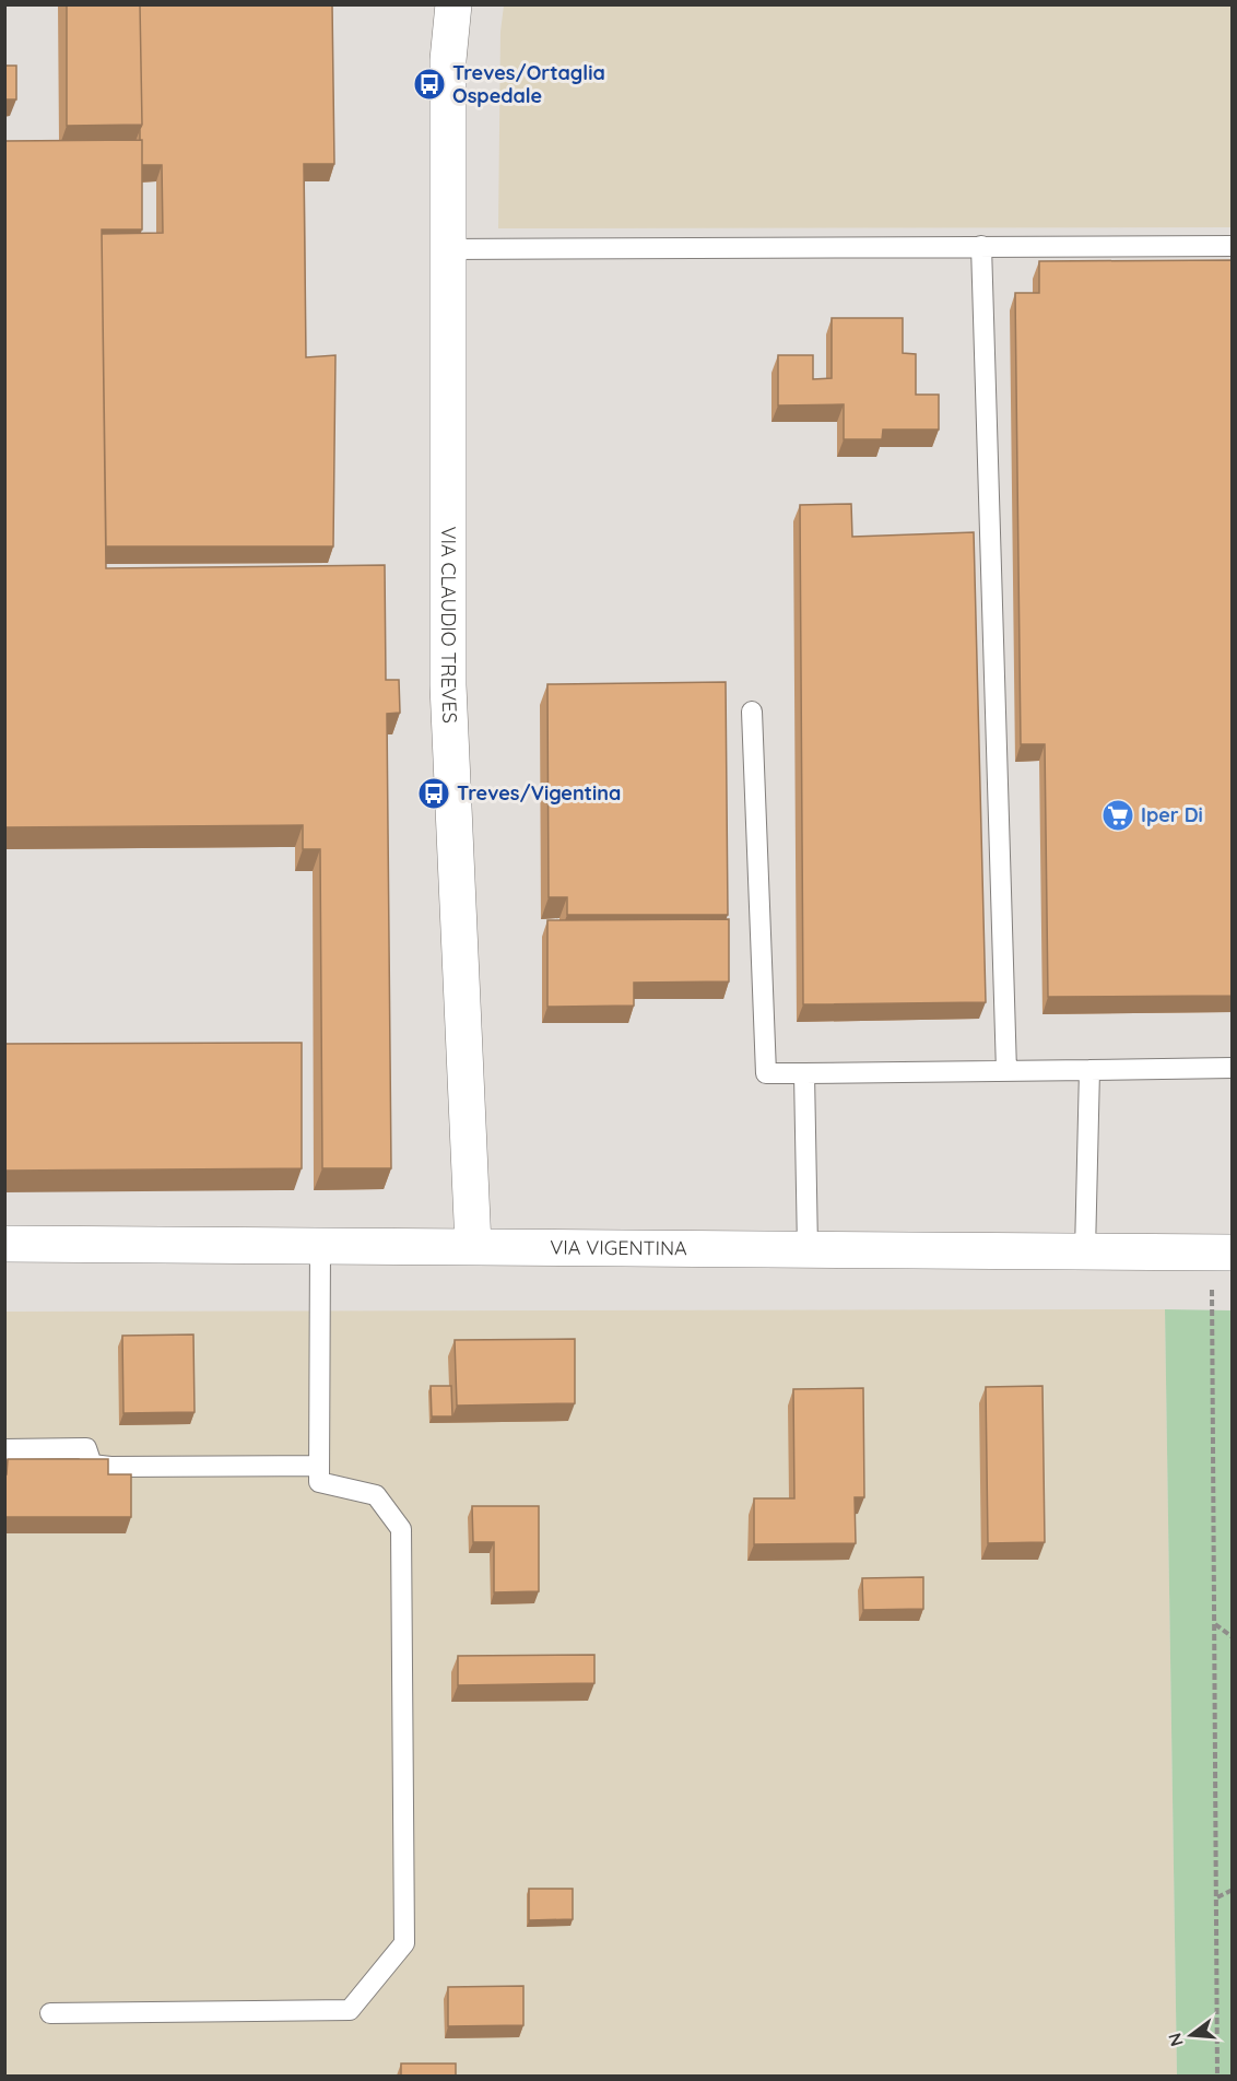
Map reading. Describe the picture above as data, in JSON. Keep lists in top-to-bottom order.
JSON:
{
  "streets": {
    "street": ["VIA CLAUDIO TREVES", "VIA VIGENTINA"]
  },
  "crossings": [
    ["VIA CLAUDIO TREVES", "VIA VIGENTINA"]
  ],
  "places": {
    "bus stop": ["Treves/Ortaglia Ospedale", "Treves/Vigentina"],
    "supermarket": ["Iper Di"]
  },
  "north": "left"
}
